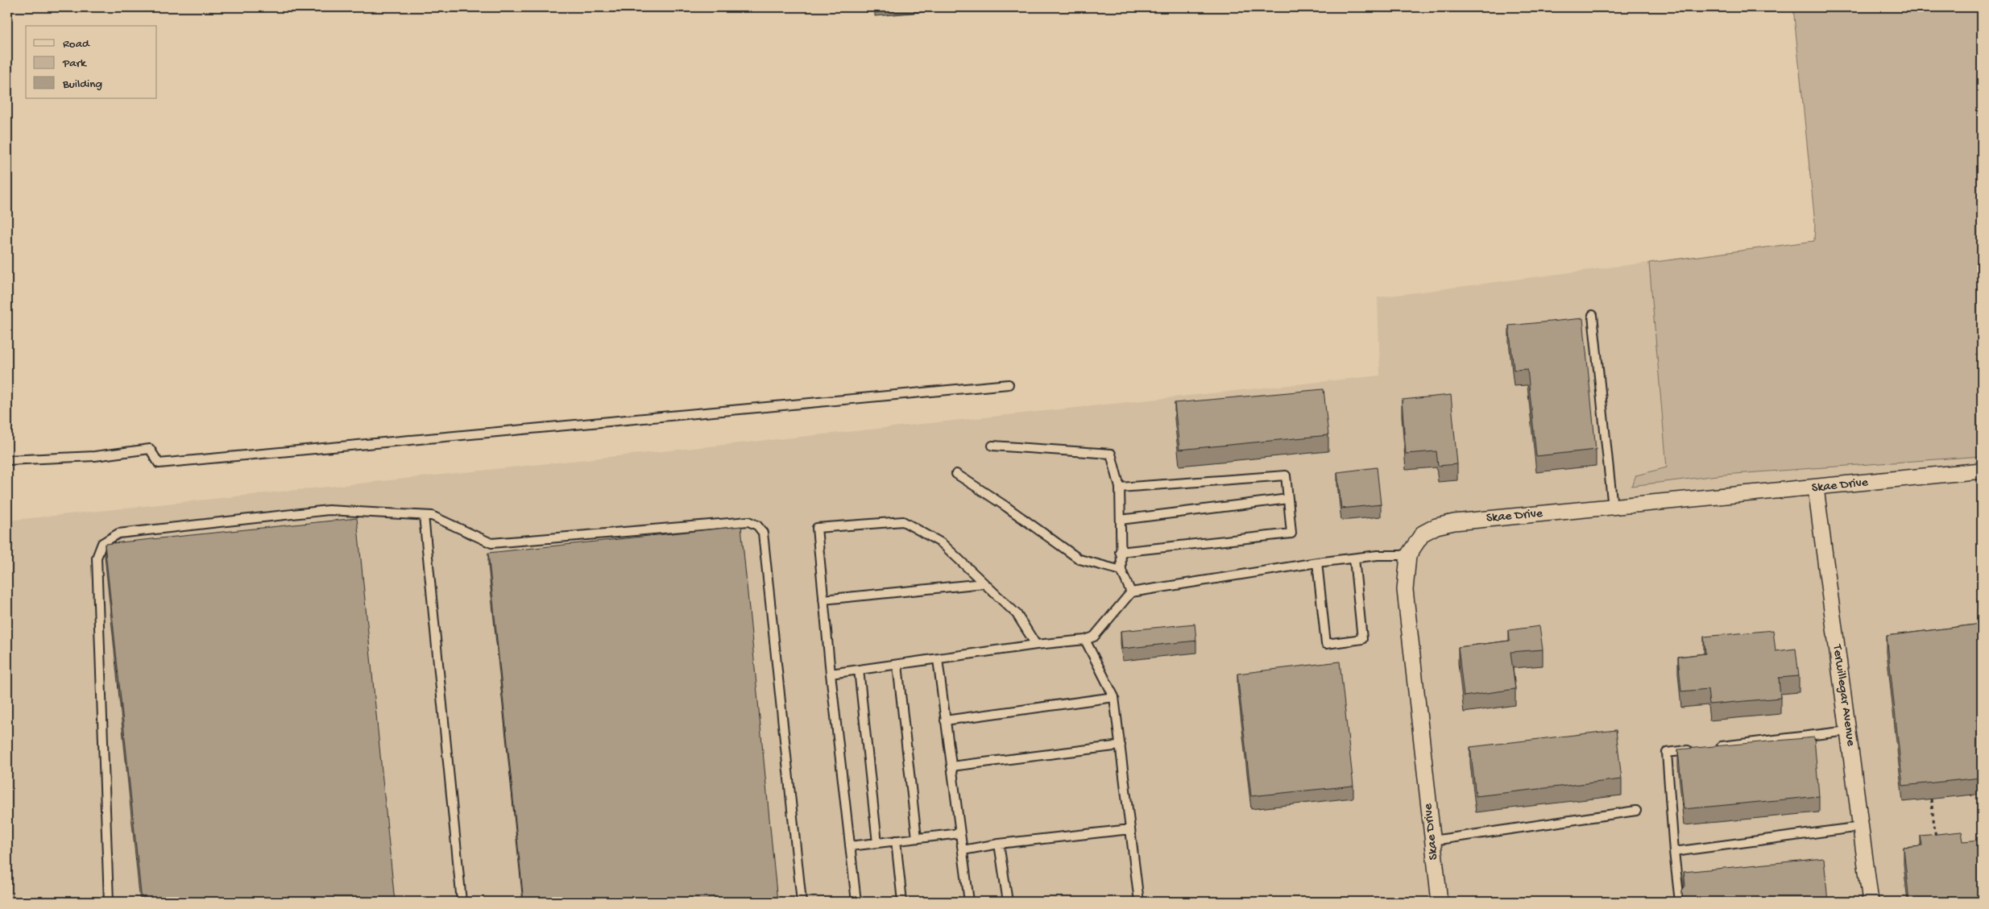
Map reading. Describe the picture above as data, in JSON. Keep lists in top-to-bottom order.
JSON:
{
  "streets": {
    "street": ["Skae Drive", "Terwillegar Avenue"]
  },
  "crossings": [
    ["Skae Drive", "Terwillegar Avenue"]
  ],
  "legend": ["Road", "Park", "Building"]
}
